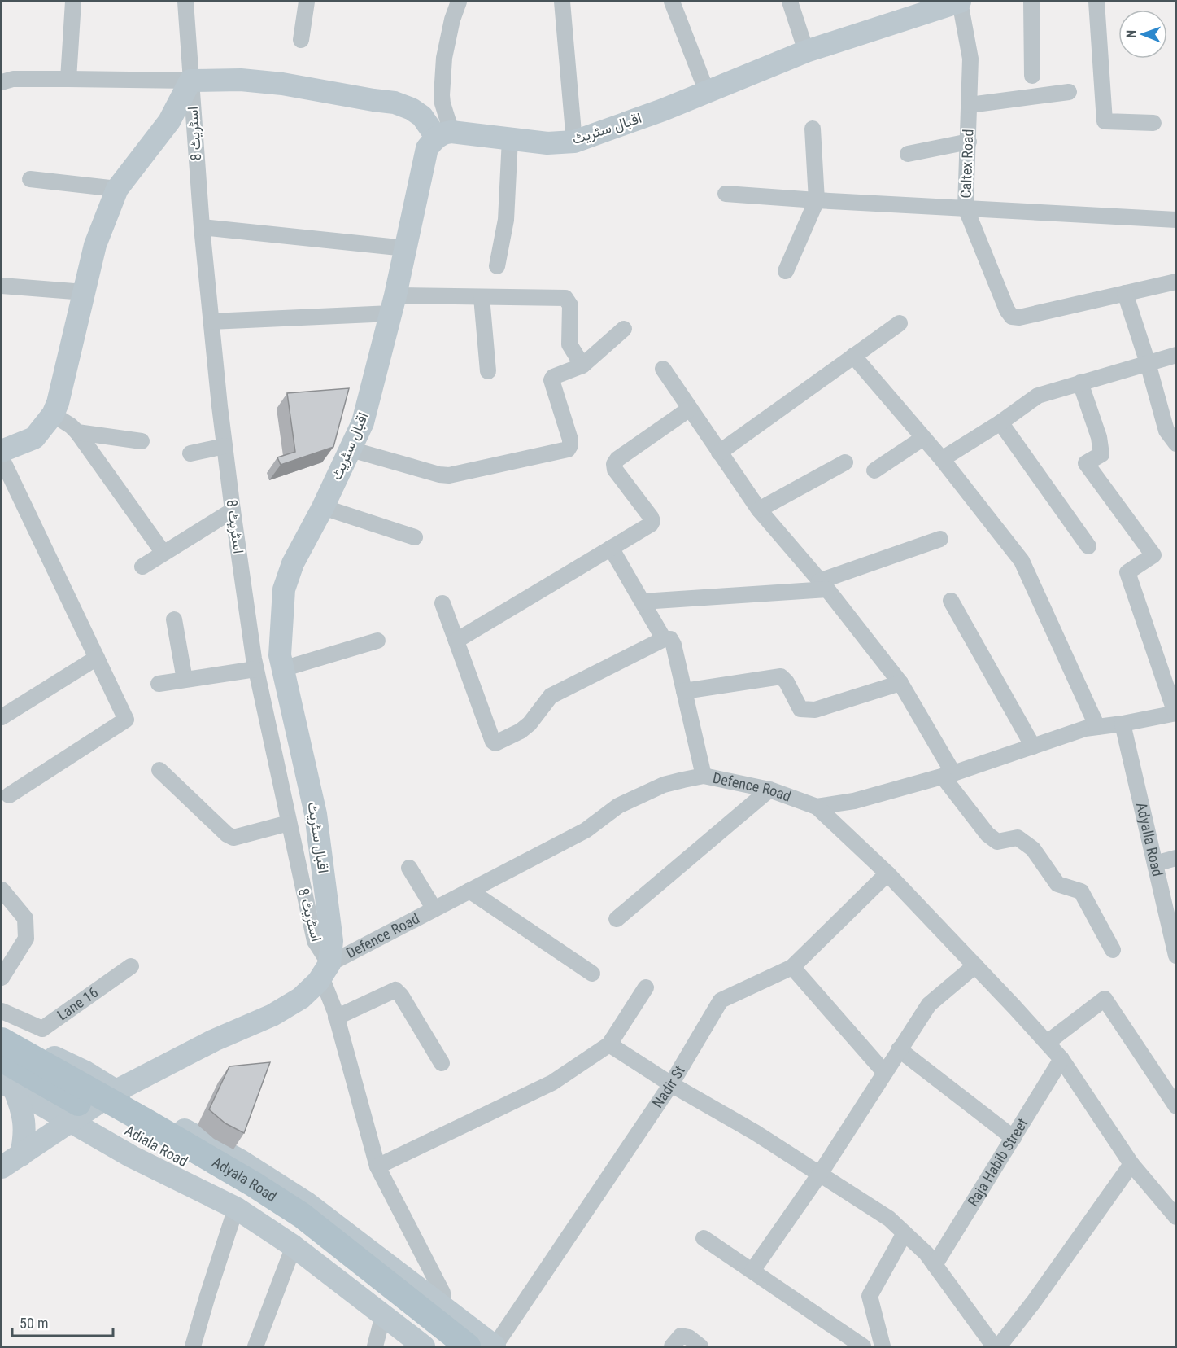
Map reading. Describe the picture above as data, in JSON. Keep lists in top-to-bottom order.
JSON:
{
  "streets": {
    "main road": ["Adiala Road", "Adyala Road"],
    "street": [
      "اقبال سٹریٹ",
      "اسٹریٹ 8",
      "Caltex Road",
      "Defence Road",
      "Adyalla Road",
      "Lane 16",
      "Nadir St",
      "Raja Habib Street"
    ]
  },
  "crossings": [
    ["اقبال سٹریٹ", "اسٹریٹ 8"],
    ["اقبال سٹریٹ", "Caltex Road"],
    ["اقبال سٹریٹ", "Defence Road"],
    ["اسٹریٹ 8", "Defence Road"],
    ["Defence Road", "Adyalla Road"]
  ],
  "scale_bar": "50 m",
  "north": "left"
}
